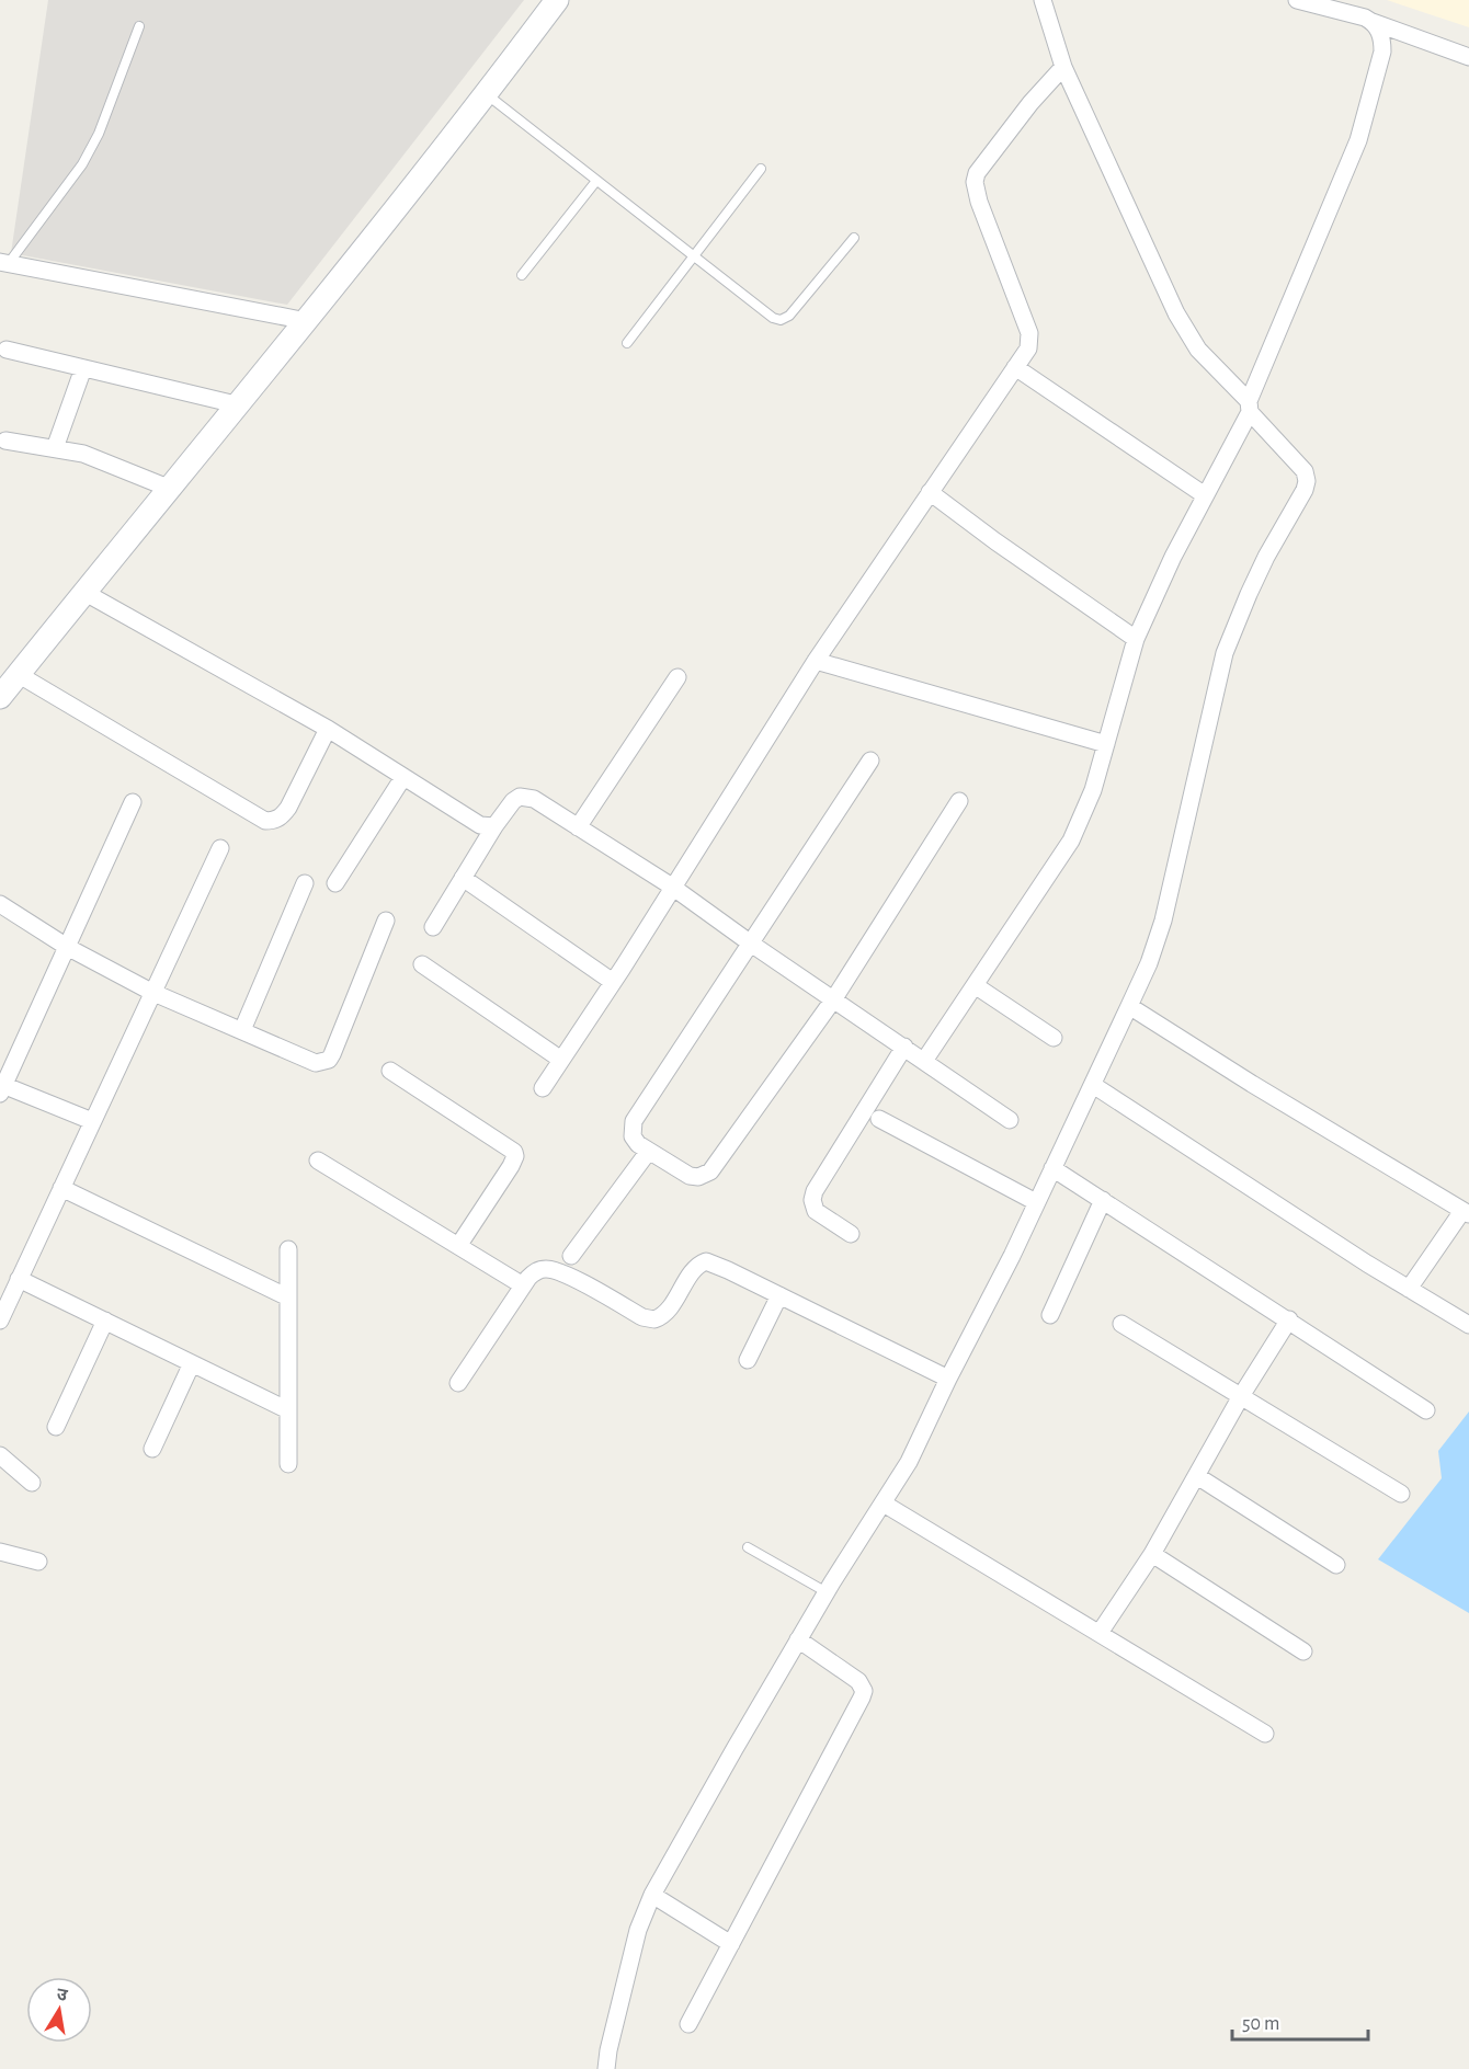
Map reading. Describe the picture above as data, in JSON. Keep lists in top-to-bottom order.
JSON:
{
  "scale_bar": "50 m",
  "north": "top"
}
